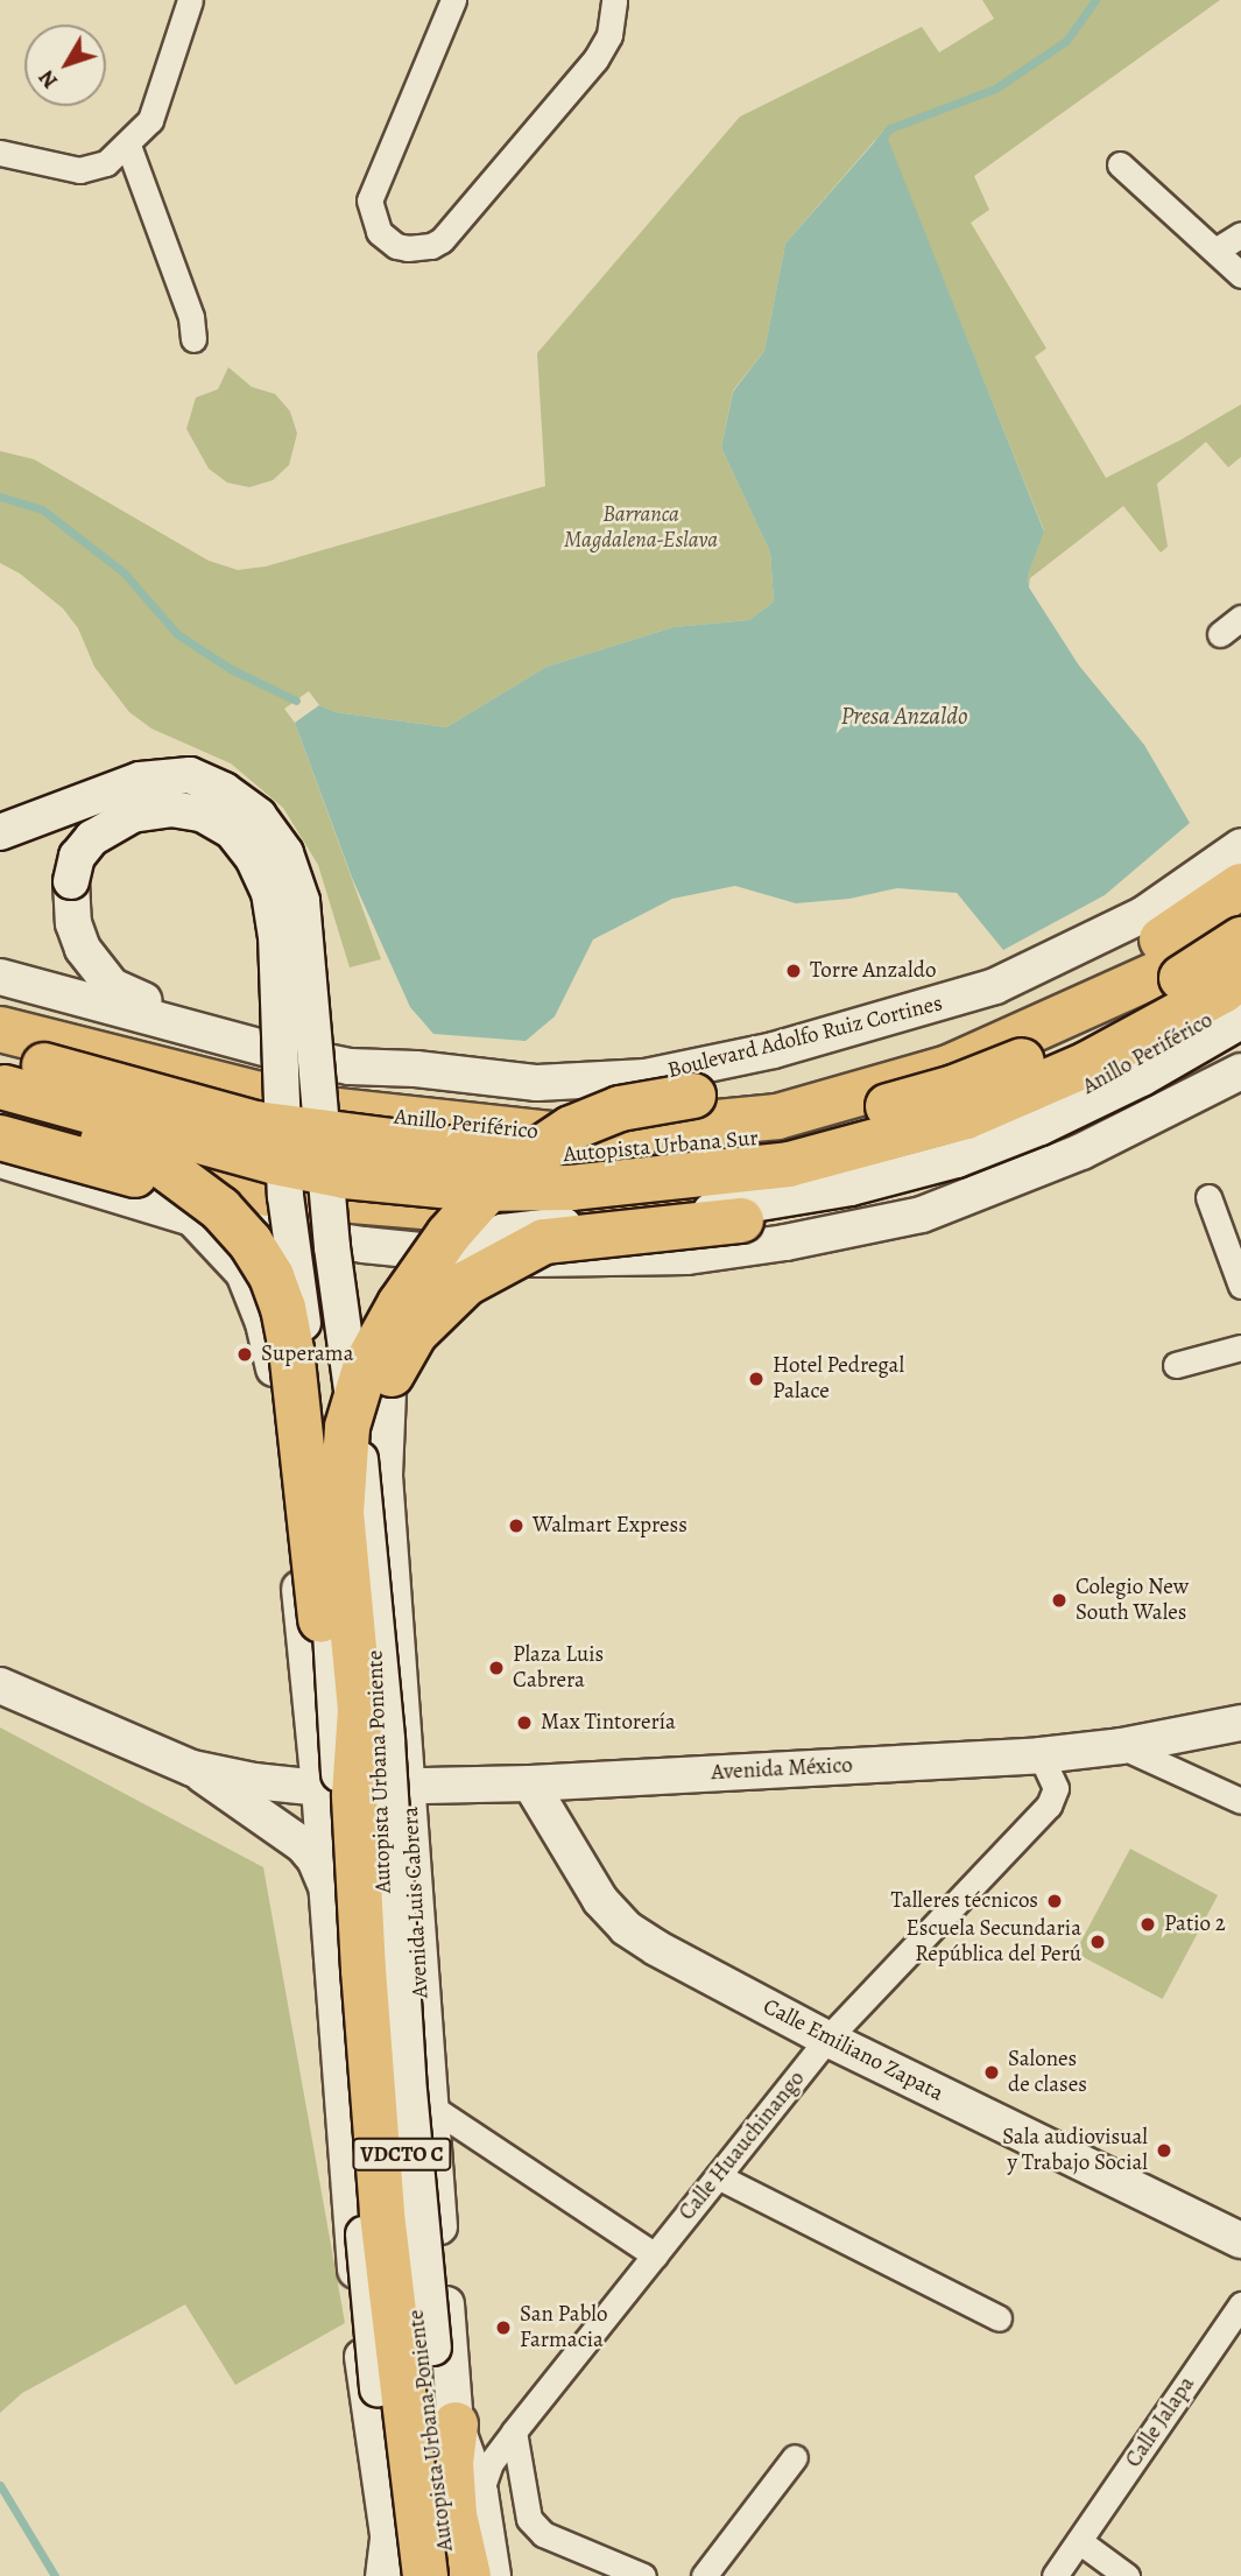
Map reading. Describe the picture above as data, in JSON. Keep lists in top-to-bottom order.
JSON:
{
  "streets": {
    "highway": [
      "Anillo Periférico",
      "Autopista Urbana Sur",
      "Autopista Urbana Poniente",
      "VDCTO C"
    ],
    "main road": [
      "Boulevard Adolfo Ruiz Cortines",
      "Avenida México",
      "Avenida Luis Cabrera",
      "Calle Emiliano Zapata"
    ],
    "street": ["Calle Huauchinango", "Calle Jalapa"]
  },
  "crossings": [
    ["Anillo Periférico", "Autopista Urbana Sur"],
    ["Avenida México", "Autopista Urbana Poniente"],
    ["Avenida México", "Avenida Luis Cabrera"],
    ["Avenida México", "Calle Emiliano Zapata"],
    ["Avenida México", "Calle Huauchinango"],
    ["Avenida Luis Cabrera", "Calle Huauchinango"],
    ["Calle Emiliano Zapata", "Calle Huauchinango"]
  ],
  "water": ["Presa Anzaldo"],
  "parks": ["Barranca Magdalena-Eslava"],
  "places": [
    "Torre Anzaldo",
    "Superama",
    "Hotel Pedregal Palace",
    "Walmart Express",
    "Colegio New South Wales",
    "Plaza Luis Cabrera",
    "Max Tintorería",
    "Talleres técnicos",
    "Patio 2",
    "Escuela Secundaria República del Perú",
    "Salones de clases",
    "Sala audiovisual y Trabajo Social",
    "San Pablo Farmacia"
  ],
  "north": "bottom left"
}
